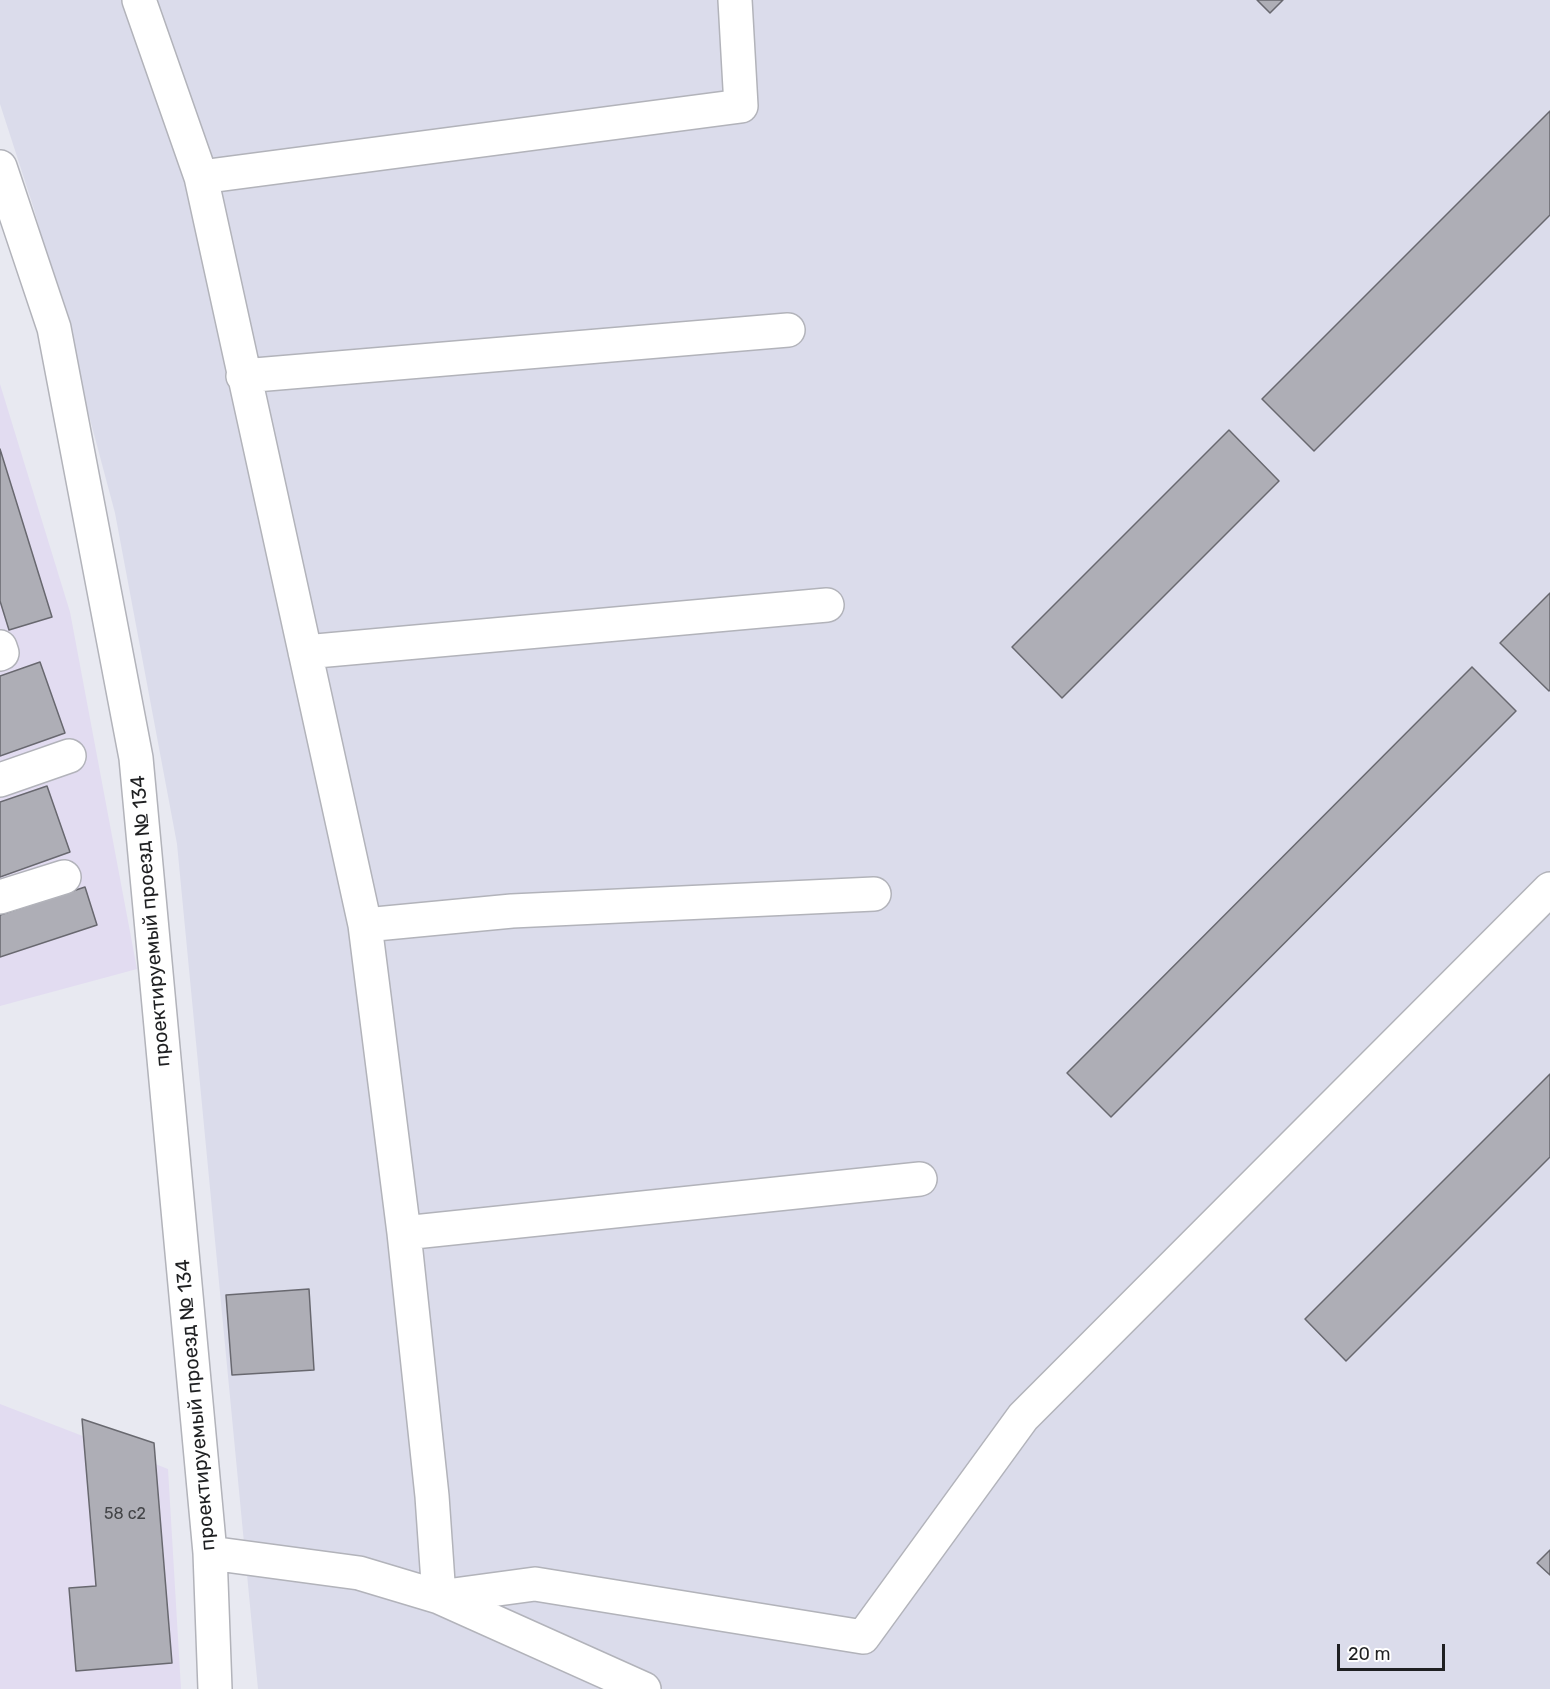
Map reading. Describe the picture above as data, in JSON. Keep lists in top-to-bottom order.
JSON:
{
  "streets": {
    "street": ["проектируемый проезд № 134"]
  },
  "house_numbers": ["58 с2"],
  "scale_bar": "20 m"
}
